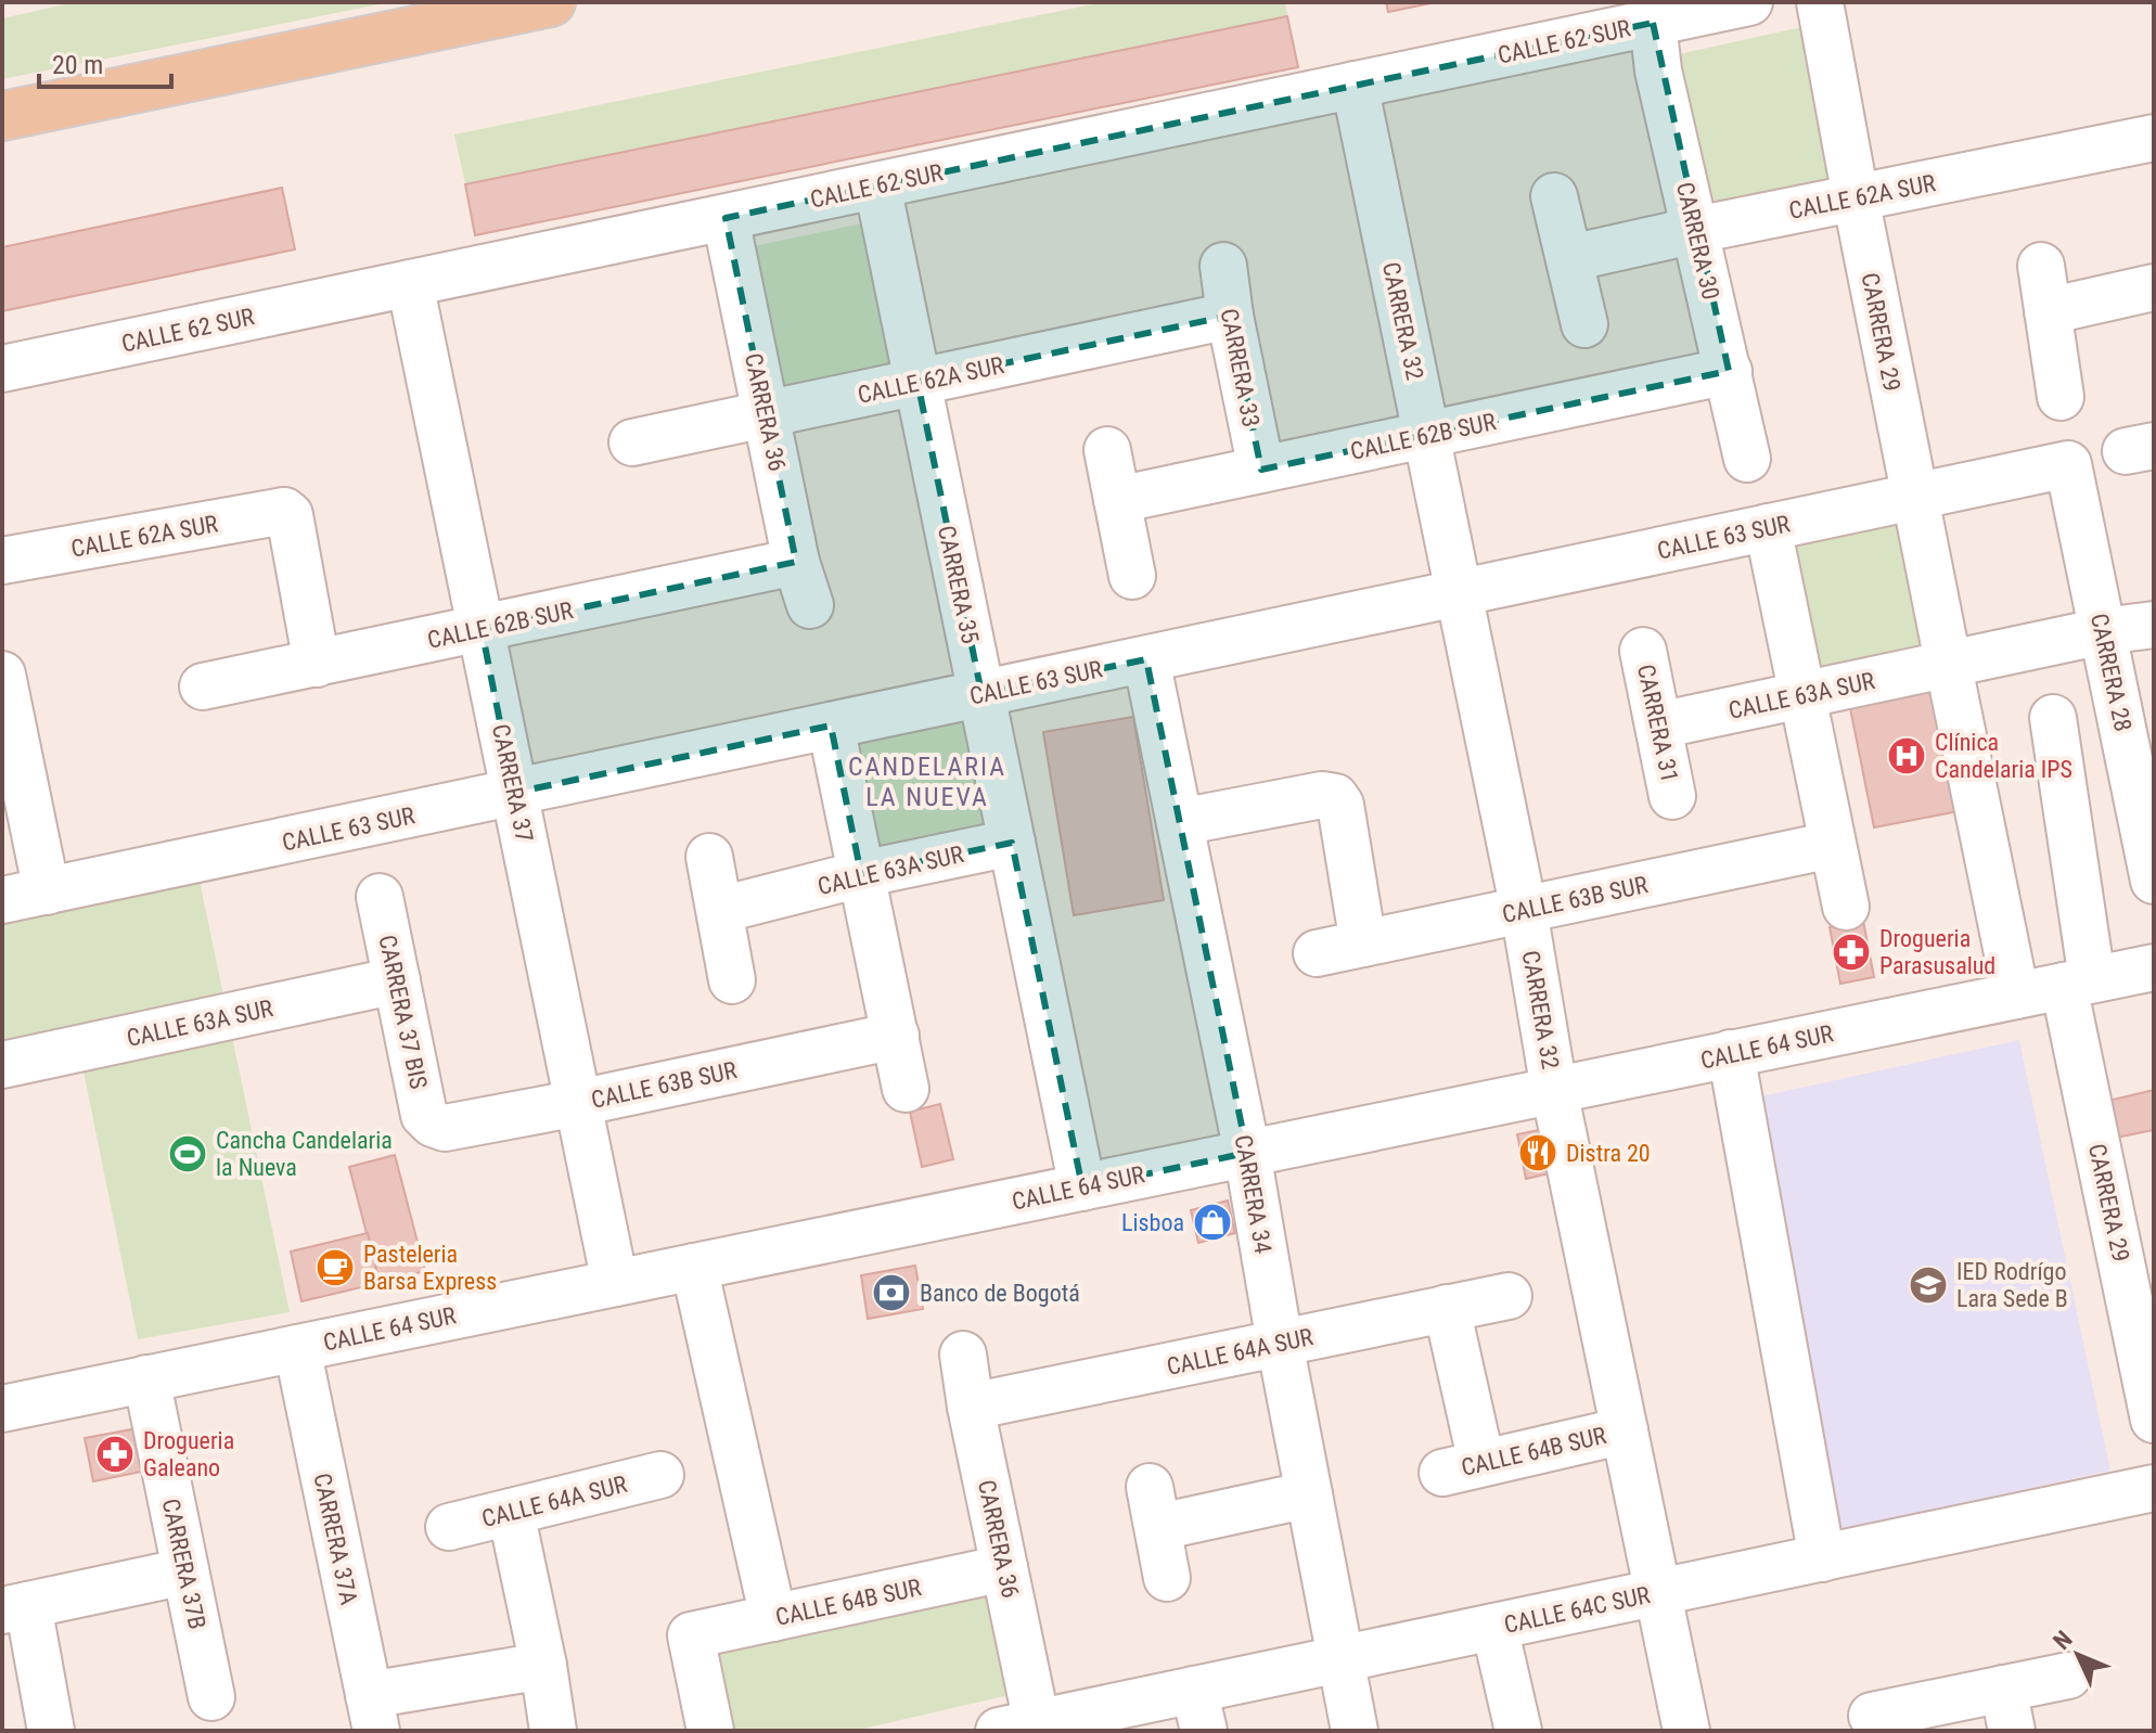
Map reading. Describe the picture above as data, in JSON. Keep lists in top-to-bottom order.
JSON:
{
  "streets": {
    "street": [
      "CALLE 62 SUR",
      "CALLE 62A SUR",
      "CARRERA 30",
      "CARRERA 32",
      "CARRERA 29",
      "CARRERA 33",
      "CARRERA 36",
      "CALLE 62B SUR",
      "CALLE 63 SUR",
      "CARRERA 35",
      "CARRERA 28",
      "CALLE 63A SUR",
      "CARRERA 31",
      "CARRERA 37",
      "CALLE 63B SUR",
      "CARRERA 37 BIS",
      "CALLE 64 SUR",
      "CARRERA 34",
      "CALLE 64A SUR",
      "CALLE 64B SUR",
      "CARRERA 37A",
      "CARRERA 37B",
      "CALLE 64C SUR"
    ]
  },
  "crossings": [
    ["CALLE 62 SUR", "CARRERA 30"],
    ["CALLE 62 SUR", "CARRERA 32"],
    ["CALLE 62 SUR", "CARRERA 36"],
    ["CALLE 62 SUR", "CARRERA 35"],
    ["CALLE 62 SUR", "CARRERA 37"],
    ["CALLE 62A SUR", "CARRERA 30"],
    ["CALLE 62A SUR", "CARRERA 29"],
    ["CALLE 62A SUR", "CARRERA 33"],
    ["CALLE 62A SUR", "CARRERA 36"],
    ["CALLE 62A SUR", "CALLE 62B SUR"],
    ["CALLE 62A SUR", "CARRERA 35"],
    ["CARRERA 30", "CALLE 62B SUR"],
    ["CARRERA 32", "CALLE 62B SUR"],
    ["CARRERA 32", "CALLE 63 SUR"],
    ["CARRERA 32", "CALLE 63B SUR"],
    ["CARRERA 32", "CALLE 64 SUR"],
    ["CARRERA 32", "CALLE 64B SUR"],
    ["CARRERA 32", "CALLE 64C SUR"],
    ["CARRERA 29", "CALLE 63 SUR"],
    ["CARRERA 29", "CALLE 63A SUR"],
    ["CARRERA 29", "CALLE 64 SUR"],
    ["CARRERA 33", "CALLE 62B SUR"],
    ["CARRERA 36", "CALLE 62B SUR"],
    ["CARRERA 36", "CALLE 64A SUR"],
    ["CARRERA 36", "CALLE 64B SUR"],
    ["CARRERA 36", "CALLE 64C SUR"],
    ["CALLE 62B SUR", "CARRERA 37"],
    ["CALLE 63 SUR", "CARRERA 35"],
    ["CALLE 63 SUR", "CARRERA 28"],
    ["CALLE 63 SUR", "CARRERA 37"],
    ["CALLE 63 SUR", "CARRERA 34"],
    ["CARRERA 35", "CALLE 63A SUR"],
    ["CARRERA 35", "CALLE 64 SUR"],
    ["CARRERA 28", "CALLE 63A SUR"],
    ["CALLE 63A SUR", "CARRERA 31"],
    ["CALLE 63A SUR", "CARRERA 37 BIS"],
    ["CARRERA 37", "CALLE 63B SUR"],
    ["CARRERA 37", "CALLE 64 SUR"],
    ["CALLE 63B SUR", "CARRERA 37 BIS"],
    ["CALLE 64 SUR", "CARRERA 34"],
    ["CALLE 64 SUR", "CARRERA 37A"],
    ["CALLE 64 SUR", "CARRERA 37B"],
    ["CARRERA 34", "CALLE 64A SUR"],
    ["CARRERA 34", "CALLE 64C SUR"],
    ["CALLE 64A SUR", "CALLE 64B SUR"]
  ],
  "districts": ["CANDELARIA LA NUEVA"],
  "places": {
    "hospital": ["Clínica Candelaria IPS"],
    "pharmacy": ["Drogueria Parasusalud", "Drogueria Galeano"],
    "restaurant": ["Distra 20"],
    "sports": ["Cancha Candelaria la Nueva"],
    "shop": ["Lisboa"],
    "cafe": ["Pasteleria Barsa Express"],
    "school or university": ["IED Rodrígo Lara Sede B"],
    "bank": ["Banco de Bogotá"]
  },
  "scale_bar": "20 m",
  "north": "top left"
}
